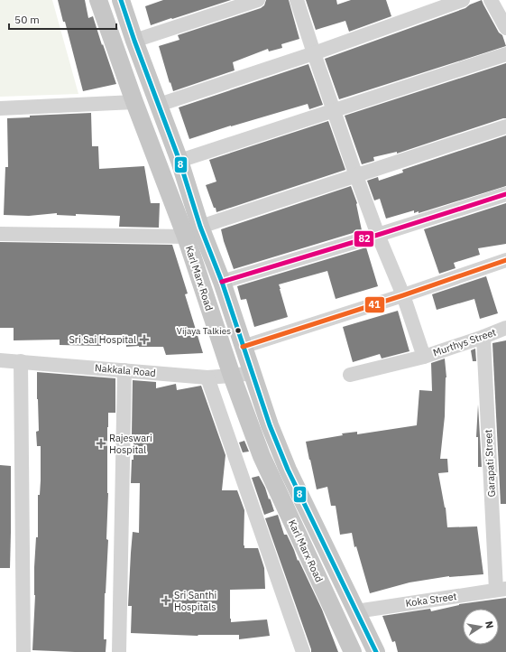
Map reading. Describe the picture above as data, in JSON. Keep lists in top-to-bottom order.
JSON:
{
  "streets": {
    "main road": ["Karl Marx Road"],
    "street": [
      "Murthys Street",
      "Nakkala Road",
      "Garapati Street",
      "Koka Street"
    ]
  },
  "crossings": [
    ["Karl Marx Road", "Nakkala Road"],
    ["Karl Marx Road", "Koka Street"],
    ["Murthys Street", "Garapati Street"],
    ["Garapati Street", "Koka Street"]
  ],
  "places": {
    "other": ["Vijaya Talkies"],
    "health": ["Sri Sai Hospital", "Rajeswari Hospital", "Sri Santhi Hospitals"]
  },
  "lines": ["transit line 8", "transit line 82", "transit line 41"],
  "scale_bar": "50 m",
  "north": "right"
}
